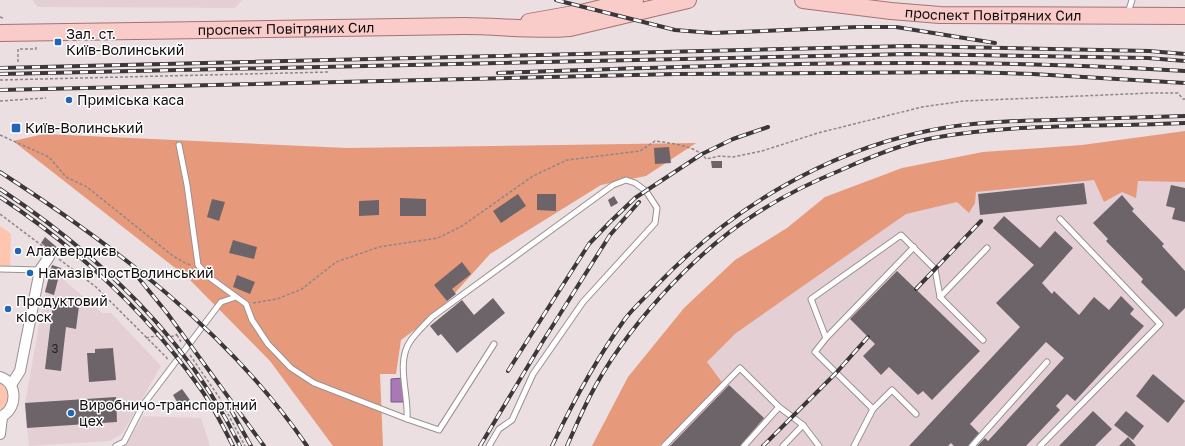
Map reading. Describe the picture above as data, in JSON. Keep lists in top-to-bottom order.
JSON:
{
  "streets": {
    "main road": ["проспект Повітряних Сил"]
  },
  "places": {
    "transit": ["Зал. ст. Київ-Волинський", "Київ-Волинський"],
    "other": [
      "Приміська каса",
      "Алахвердиєв",
      "Намазів ПостВолинський",
      "Продуктовий кіоск",
      "Виробничо-транспортний цех"
    ]
  },
  "house_numbers": ["3"]
}
